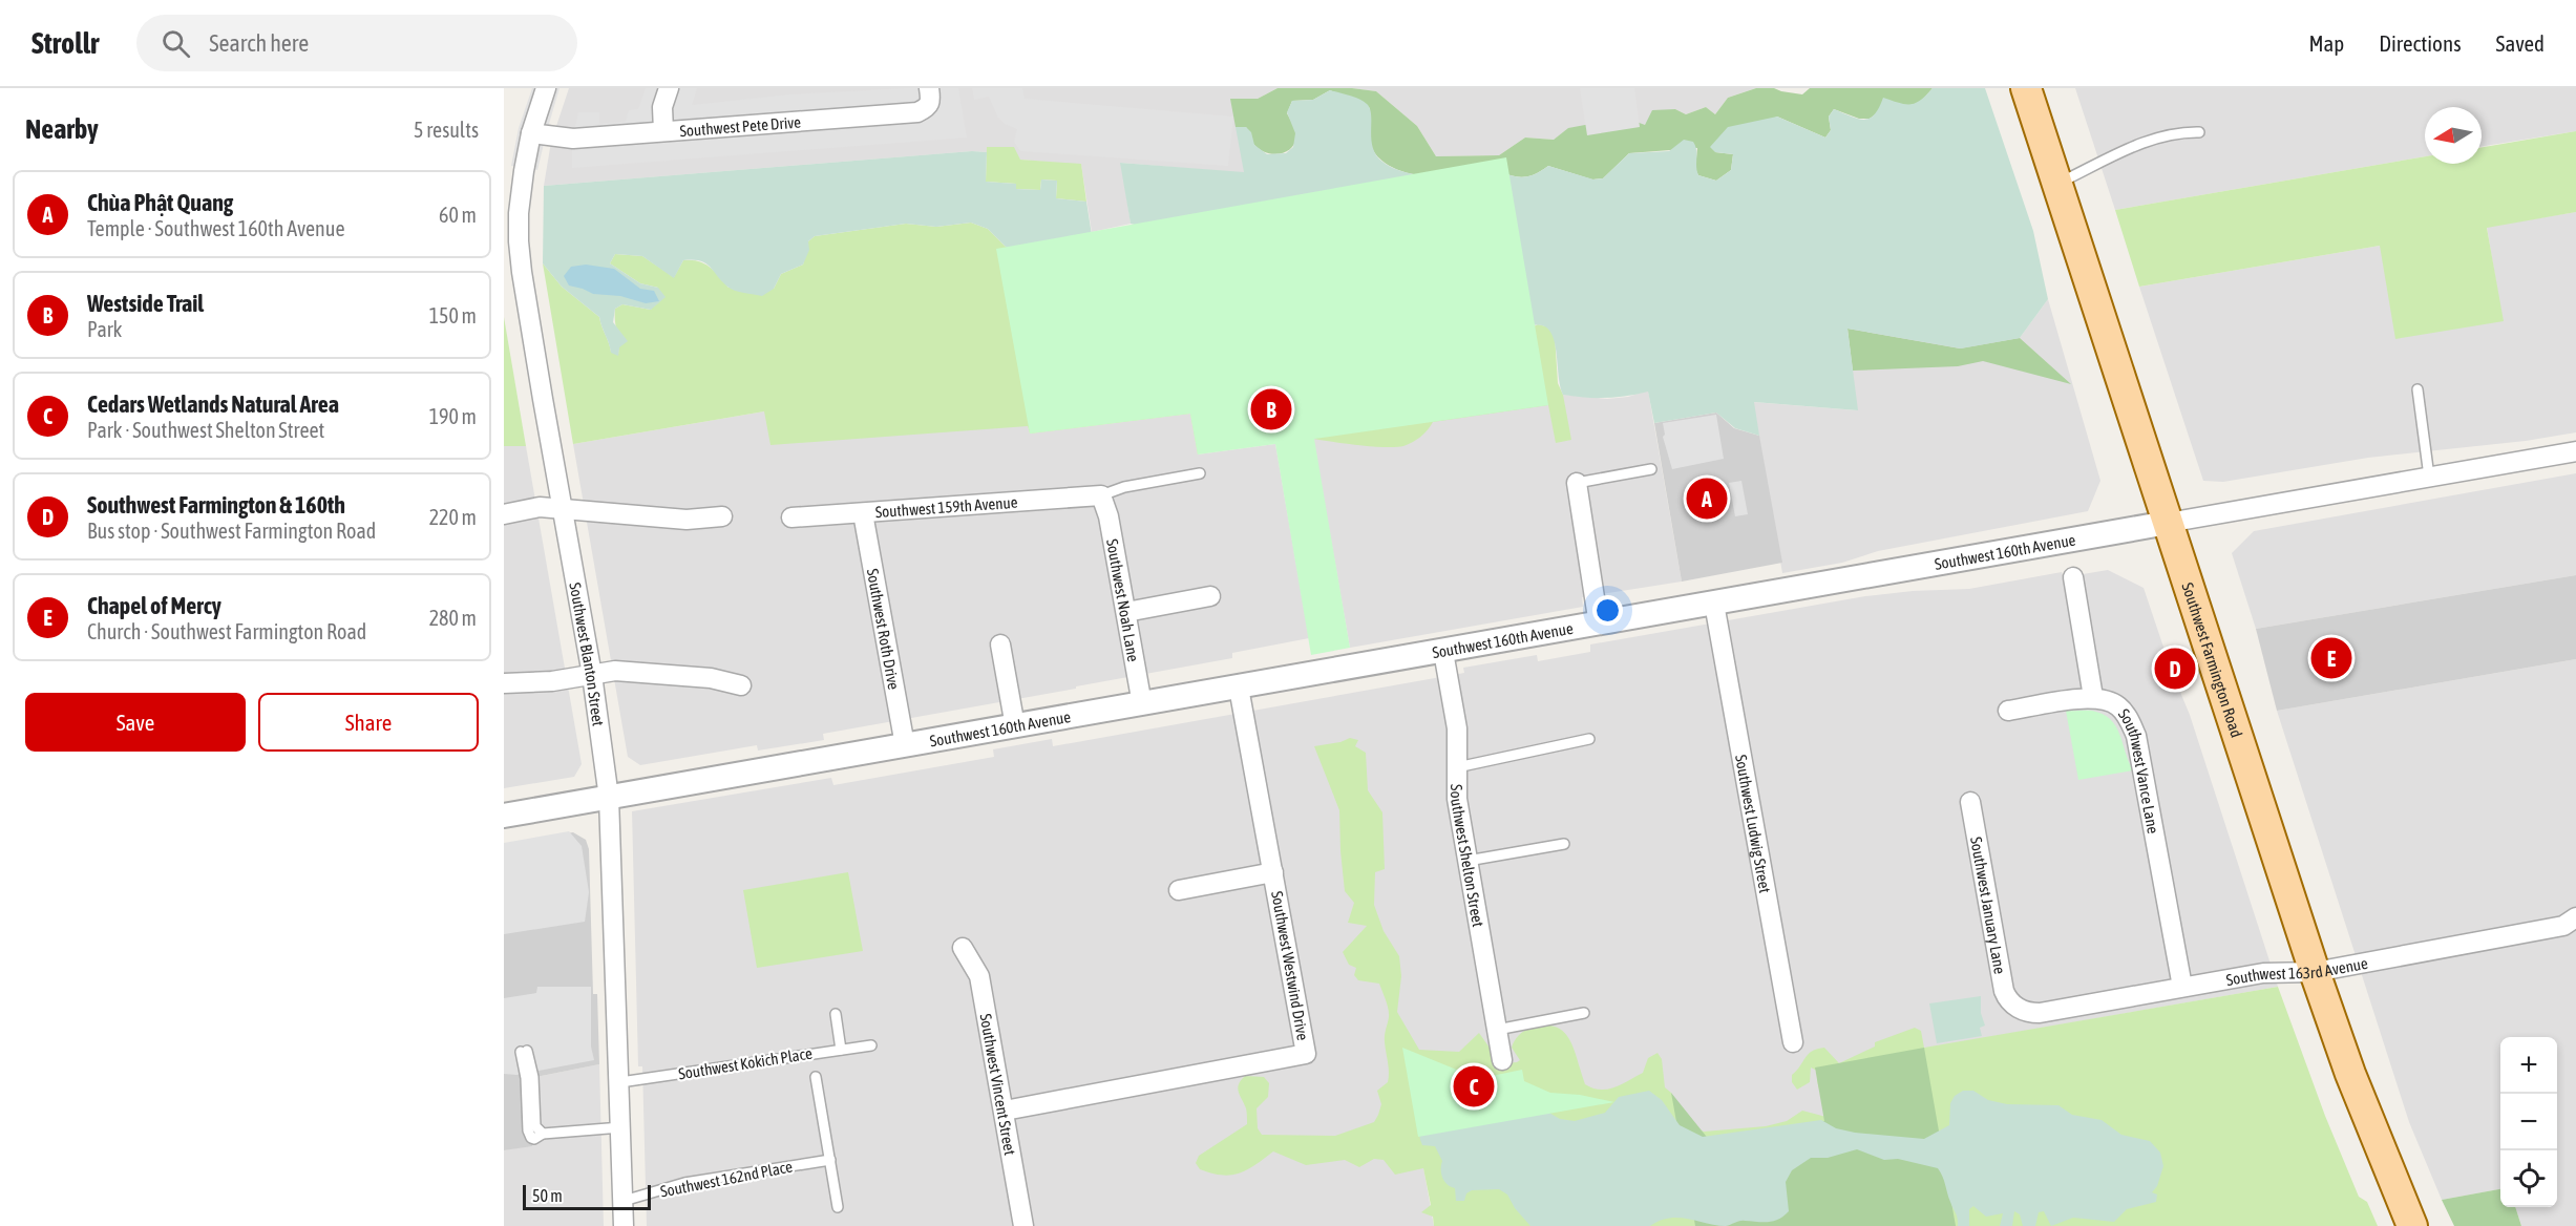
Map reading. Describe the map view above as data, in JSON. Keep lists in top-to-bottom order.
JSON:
{
  "streets": {
    "main road": ["Southwest Farmington Road"],
    "street": [
      "Southwest Pete Drive",
      "Southwest 159th Avenue",
      "Southwest 160th Avenue",
      "Southwest Noah Lane",
      "Southwest Roth Drive",
      "Southwest Blanton Street",
      "Southwest Vance Lane",
      "Southwest Ludwig Street",
      "Southwest Shelton Street",
      "Southwest January Lane",
      "Southwest Westwind Drive",
      "Southwest 163rd Avenue",
      "Southwest Vincent Street"
    ],
    "lane": ["Southwest Kokich Place", "Southwest 162nd Place"]
  },
  "crossings": [
    ["Southwest Pete Drive", "Southwest Blanton Street"],
    ["Southwest 159th Avenue", "Southwest Noah Lane"],
    ["Southwest 159th Avenue", "Southwest Roth Drive"],
    ["Southwest 160th Avenue", "Southwest Noah Lane"],
    ["Southwest 160th Avenue", "Southwest Roth Drive"],
    ["Southwest 160th Avenue", "Southwest Blanton Street"],
    ["Southwest 160th Avenue", "Southwest Farmington Road"],
    ["Southwest 160th Avenue", "Southwest Ludwig Street"],
    ["Southwest 160th Avenue", "Southwest Shelton Street"],
    ["Southwest 160th Avenue", "Southwest Westwind Drive"],
    ["Southwest Blanton Street", "Southwest Kokich Place"],
    ["Southwest Blanton Street", "Southwest 162nd Place"],
    ["Southwest Farmington Road", "Southwest 163rd Avenue"],
    ["Southwest Vance Lane", "Southwest 163rd Avenue"],
    ["Southwest January Lane", "Southwest 163rd Avenue"],
    ["Southwest Westwind Drive", "Southwest Vincent Street"]
  ],
  "scale_bar": "50 m",
  "north": "left",
  "page": {
    "header": "Strollr",
    "search": "Search here",
    "nav": ["Map", "Directions", "Saved"],
    "heading": ["Nearby", "5 results"],
    "list": [
      {
        "mark": "A",
        "name": "Chùa Phật Quang",
        "note": "Temple · Southwest 160th Avenue",
        "value": "60 m"
      },
      {
        "mark": "B",
        "name": "Westside Trail",
        "note": "Park",
        "value": "150 m"
      },
      {
        "mark": "C",
        "name": "Cedars Wetlands Natural Area",
        "note": "Park · Southwest Shelton Street",
        "value": "190 m"
      },
      {
        "mark": "D",
        "name": "Southwest Farmington & 160th",
        "note": "Bus stop · Southwest Farmington Road",
        "value": "220 m"
      },
      {
        "mark": "E",
        "name": "Chapel of Mercy",
        "note": "Church · Southwest Farmington Road",
        "value": "280 m"
      }
    ],
    "pins": [
      "B",
      "A",
      "E",
      "D",
      "C"
    ],
    "buttons": ["Save", "Share"],
    "map_buttons": ["+", "−"],
    "scale": "50 m"
  }
}
